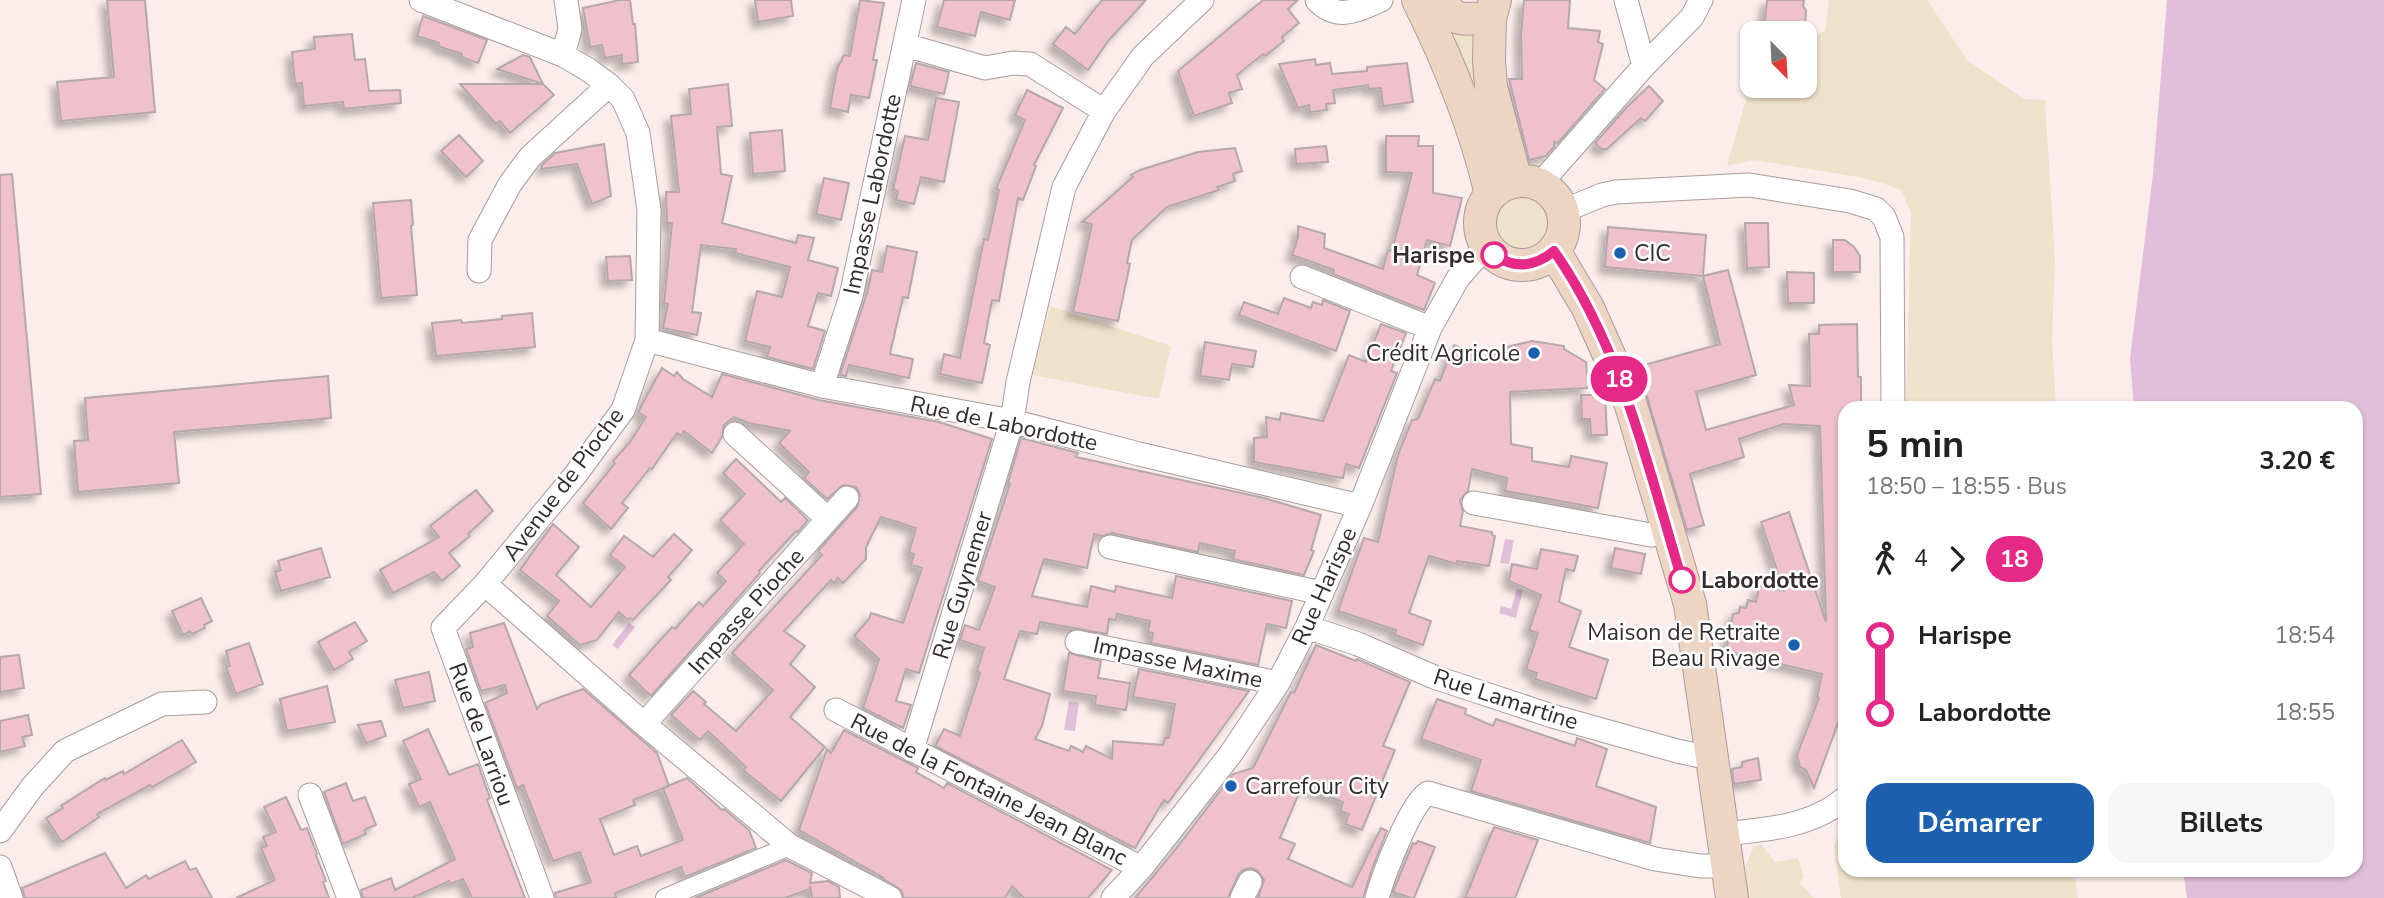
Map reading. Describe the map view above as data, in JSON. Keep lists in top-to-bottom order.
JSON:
{
  "streets": {
    "street": [
      "Impasse Labordotte",
      "Rue de Labordotte",
      "Avenue de Pioche",
      "Rue Guynemer",
      "Rue Harispe",
      "Impasse Pioche",
      "Impasse Maxime",
      "Rue Lamartine",
      "Rue de Larriou",
      "Rue de la Fontaine Jean Blanc"
    ]
  },
  "crossings": [
    ["Impasse Labordotte", "Rue de Labordotte"],
    ["Rue de Labordotte", "Avenue de Pioche"],
    ["Rue de Labordotte", "Rue Guynemer"],
    ["Rue de Labordotte", "Rue Harispe"],
    ["Avenue de Pioche", "Rue de Larriou"],
    ["Rue Guynemer", "Rue de la Fontaine Jean Blanc"],
    ["Rue Harispe", "Impasse Maxime"],
    ["Rue Harispe", "Rue Lamartine"],
    ["Rue Harispe", "Rue de la Fontaine Jean Blanc"]
  ],
  "places": [
    "CIC",
    "Harispe",
    "Crédit Agricole",
    "Labordotte",
    "Maison de Retraite Beau Rivage",
    "Carrefour City"
  ],
  "lines": ["bus line 18"],
  "north": "bottom right",
  "page": {
    "on_map": "18",
    "heading": ["5 min", "18:50 – 18:55 · Bus", "3.20 €"],
    "legs": ["4", "18"],
    "list": [
      {
        "name": "Harispe",
        "value": "18:54"
      },
      {
        "name": "Labordotte",
        "value": "18:55"
      }
    ],
    "buttons": ["Démarrer", "Billets"]
  }
}
